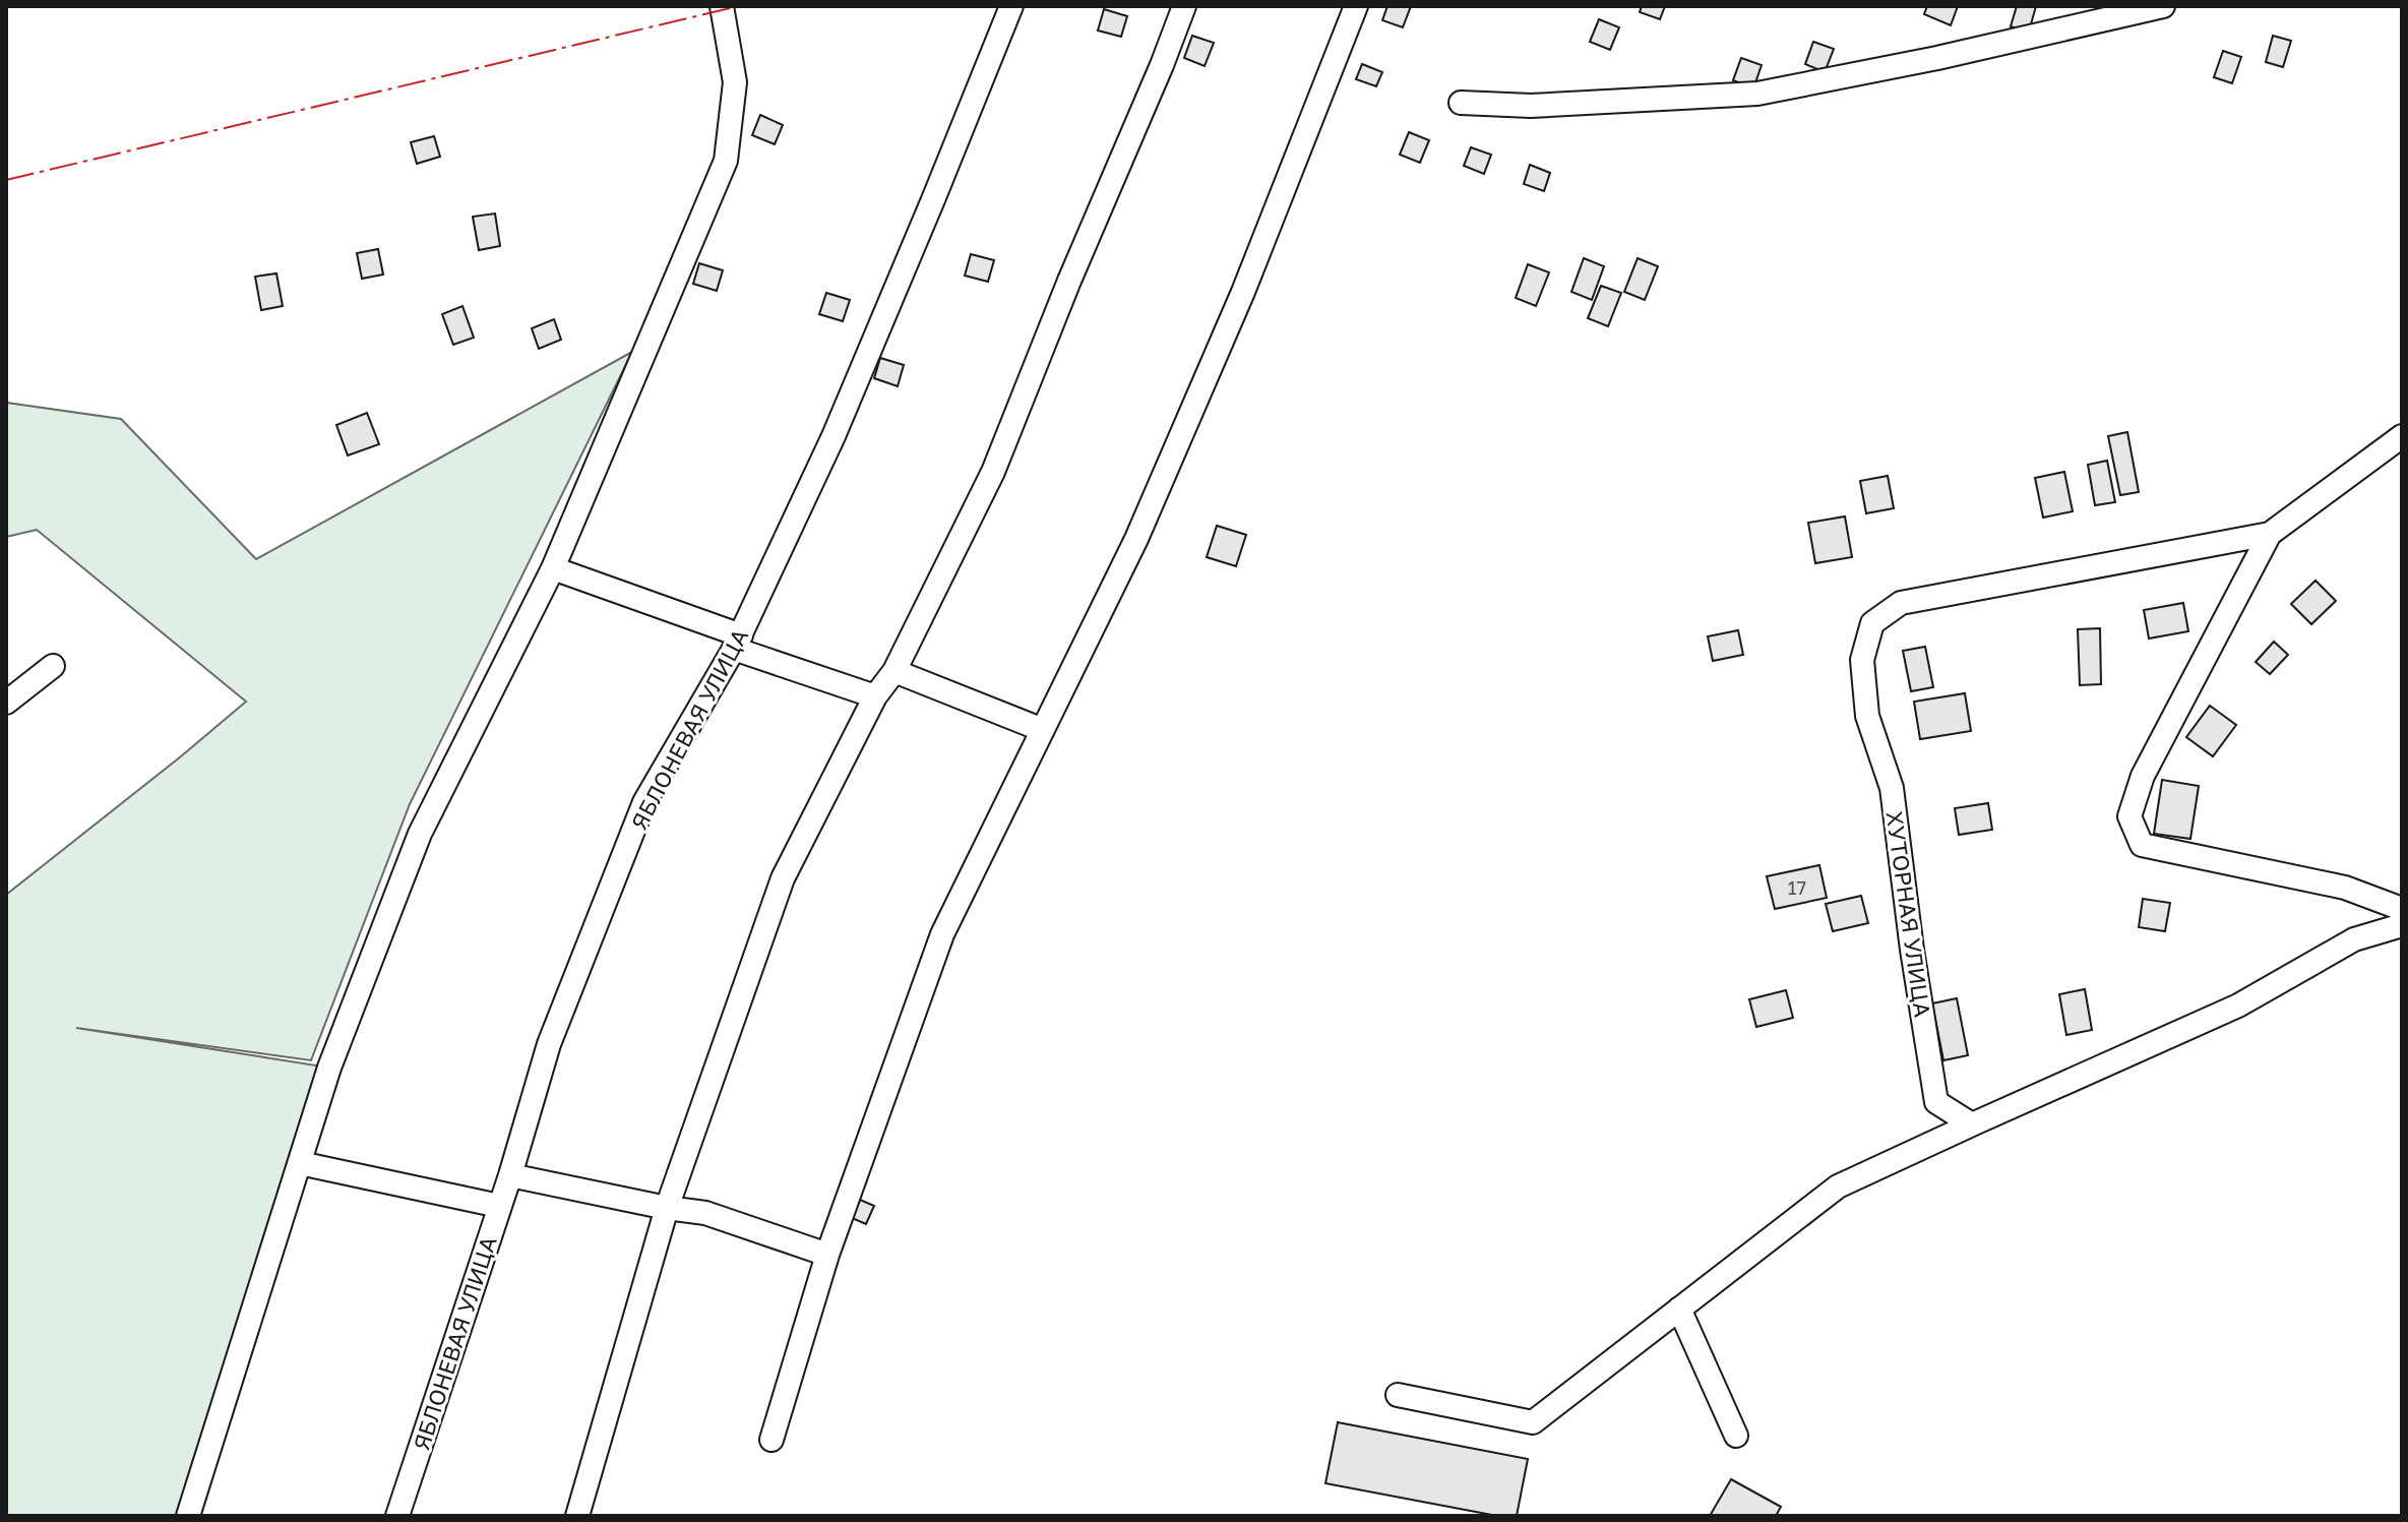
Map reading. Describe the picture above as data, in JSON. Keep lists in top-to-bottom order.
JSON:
{
  "streets": {
    "street": ["ЯБЛОНЕВАЯ УЛИЦА", "ХУТОРНАЯ УЛИЦА"]
  },
  "house_numbers": ["17"]
}
